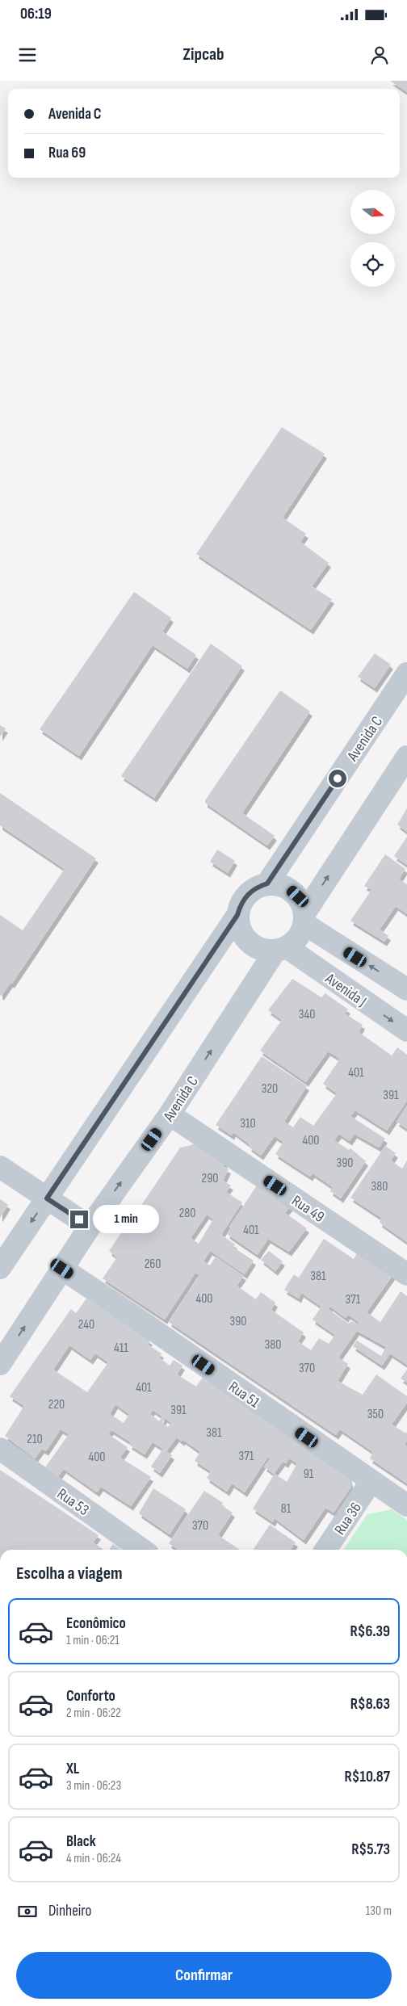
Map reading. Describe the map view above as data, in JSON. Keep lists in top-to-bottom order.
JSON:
{
  "streets": {
    "street": [
      "Avenida C",
      "Avenida J",
      "Rua 49",
      "Rua 51",
      "Rua 53",
      "Rua 36"
    ]
  },
  "crossings": [
    ["Avenida C", "Avenida J"],
    ["Avenida C", "Rua 49"],
    ["Avenida C", "Rua 51"],
    ["Rua 51", "Rua 36"]
  ],
  "house_numbers": [
    "340",
    "401",
    "320",
    "391",
    "310",
    "400",
    "390",
    "290",
    "380",
    "280",
    "401",
    "260",
    "381",
    "400",
    "371",
    "390",
    "240",
    "380",
    "411",
    "370",
    "401",
    "220",
    "391",
    "350",
    "381",
    "210",
    "371",
    "400",
    "91",
    "81",
    "370"
  ],
  "north": "right",
  "page": {
    "status": "06:19",
    "header": "Zipcab",
    "banner": ["Avenida C", "Rua 69"],
    "bubble": "1 min",
    "heading": "Escolha a viagem",
    "list": [
      {
        "name": "Econômico",
        "note": "1 min · 06:21",
        "value": "R$6.39"
      },
      {
        "name": "Conforto",
        "note": "2 min · 06:22",
        "value": "R$8.63"
      },
      {
        "name": "XL",
        "note": "3 min · 06:23",
        "value": "R$10.87"
      },
      {
        "name": "Black",
        "note": "4 min · 06:24",
        "value": "R$5.73"
      }
    ],
    "pay": ["Dinheiro", "130 m"],
    "buttons": "Confirmar"
  }
}
